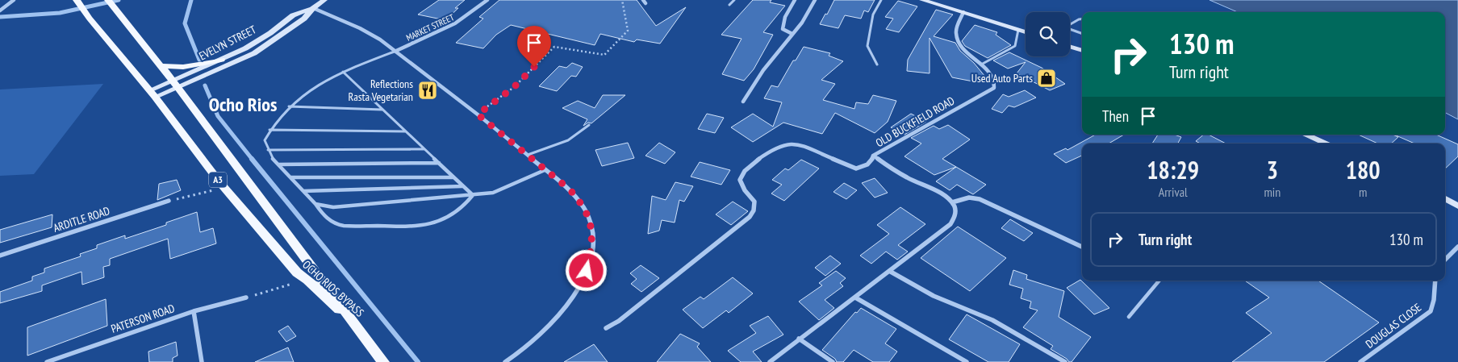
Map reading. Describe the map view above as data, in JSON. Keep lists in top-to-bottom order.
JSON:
{
  "streets": {
    "main road": ["A3", "OCHO RIOS BYPASS"],
    "street": [
      "MARKET STREET",
      "EVELYN STREET",
      "OLD BUCKFIELD ROAD",
      "ARDITLE ROAD",
      "PATERSON ROAD",
      "DOUGLAS CLOSE"
    ]
  },
  "crossings": [
    ["EVELYN STREET", "OCHO RIOS BYPASS"],
    ["A3", "OCHO RIOS BYPASS"]
  ],
  "districts": ["Ocho Rios"],
  "places": {
    "shop": ["Used Auto Parts"],
    "restaurant": ["Reflections Rasta Vegetarian"]
  },
  "page": {
    "turn": ["130 m", "Turn right"],
    "then": "Then",
    "eta": [
      "18:29",
      "Arrival",
      "3",
      "min",
      "180",
      "m"
    ],
    "list": [
      {
        "name": "Turn right",
        "value": "130 m"
      }
    ]
  }
}
